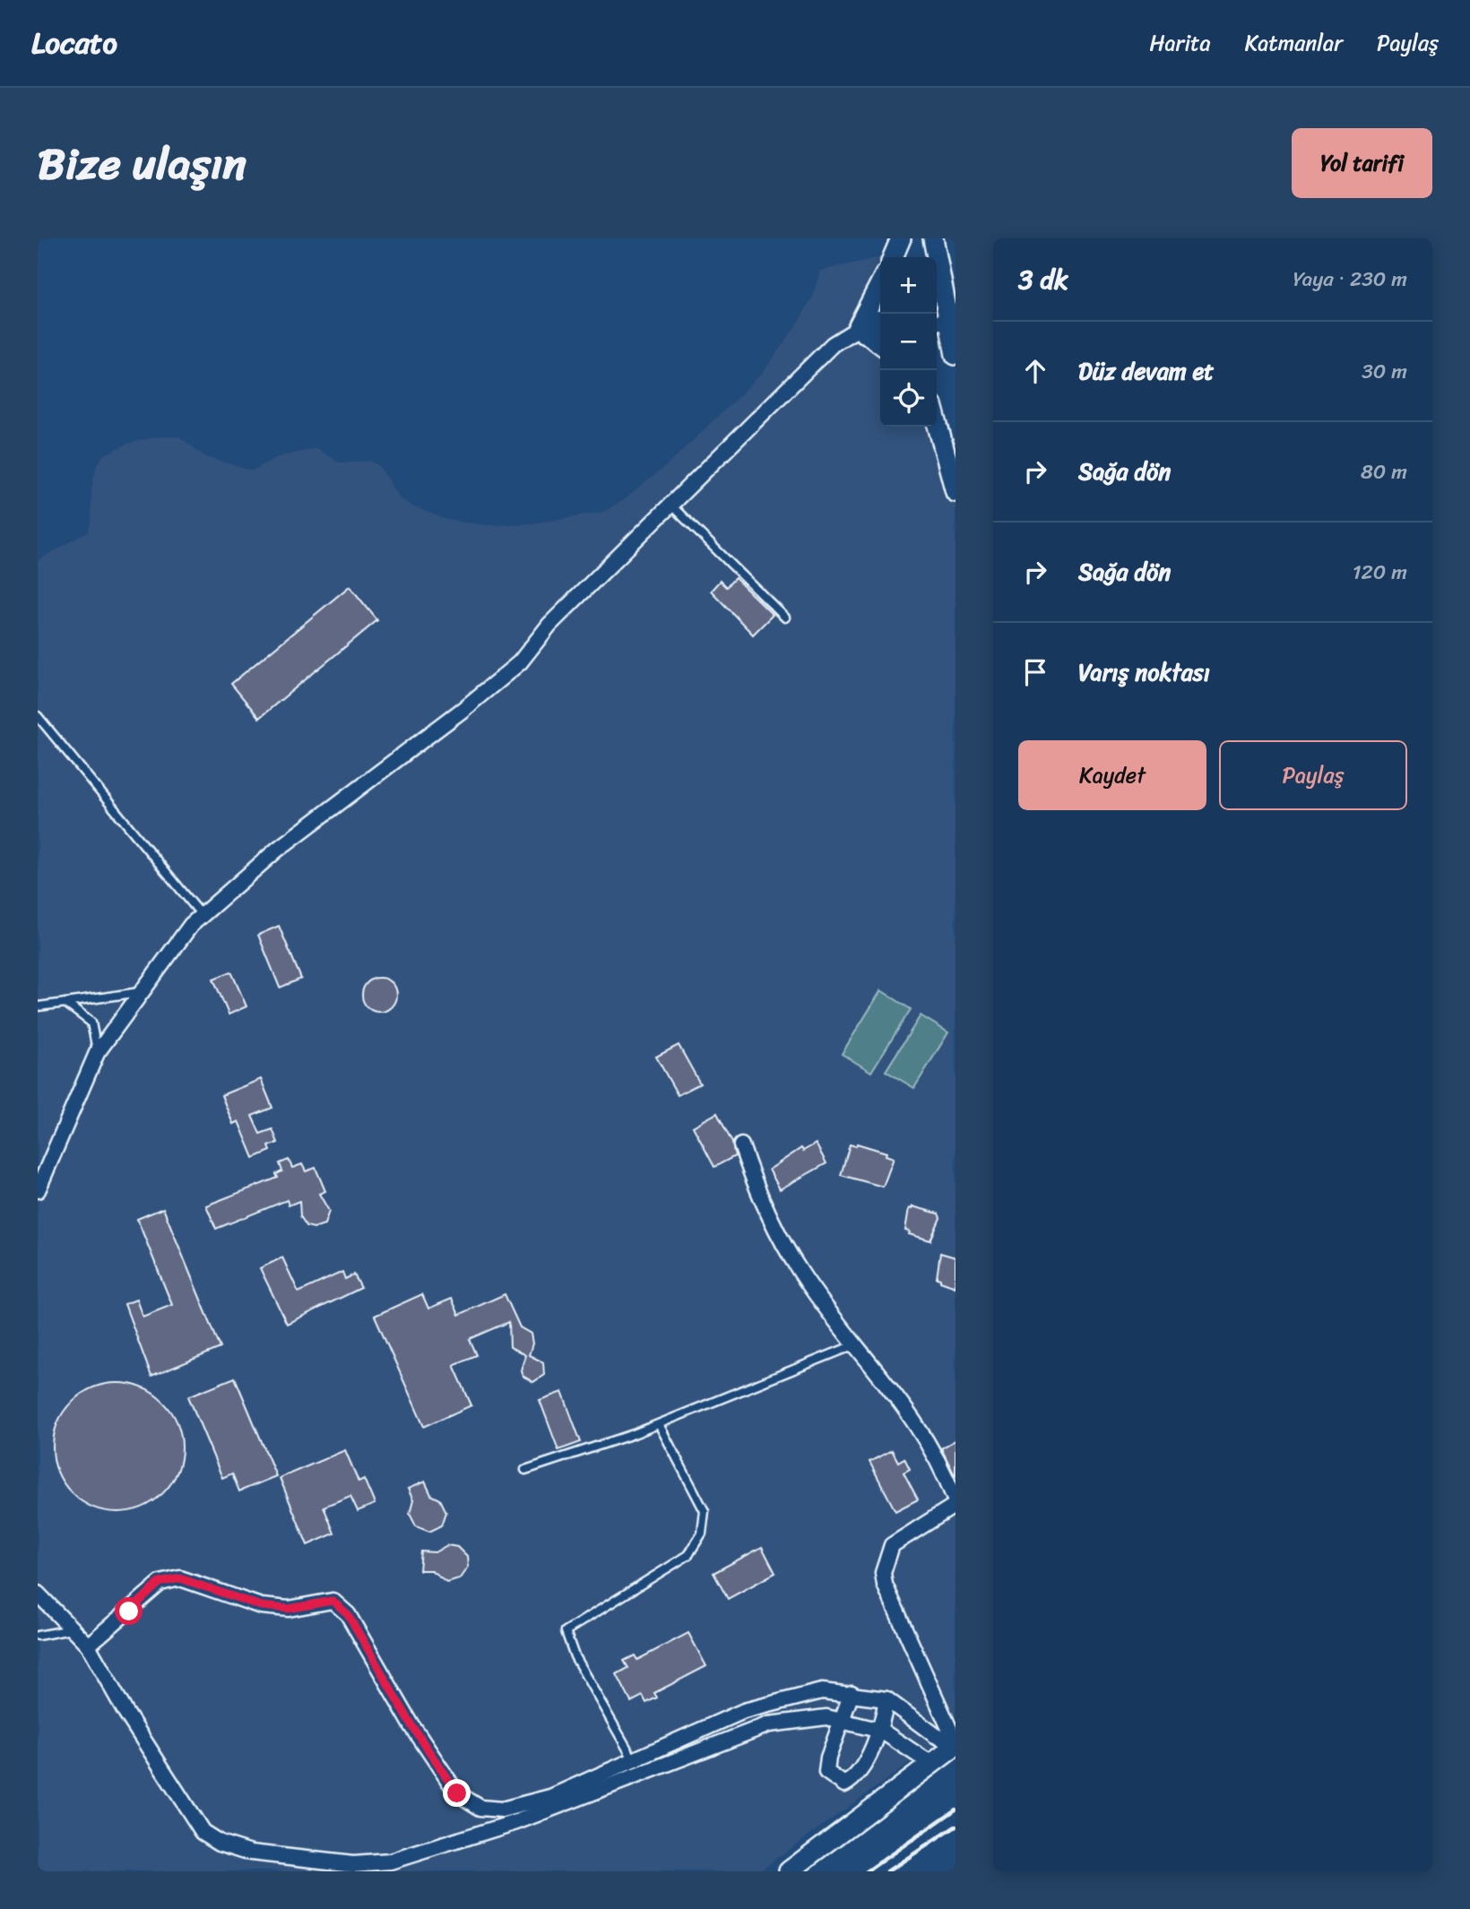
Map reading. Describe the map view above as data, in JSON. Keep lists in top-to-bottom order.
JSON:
{
  "page": {
    "header": "Locato",
    "nav": ["Harita", "Katmanlar", "Paylaş"],
    "title": "Bize ulaşın",
    "buttons": [
      "Yol tarifi",
      ["Kaydet", "Paylaş"]
    ],
    "heading": ["3 dk", "Yaya · 230 m"],
    "map_buttons": ["+", "−"],
    "list": [
      ["Düz devam et", "30 m"],
      ["Sağa dön", "80 m"],
      ["Sağa dön", "120 m"],
      "Varış noktası"
    ]
  }
}
